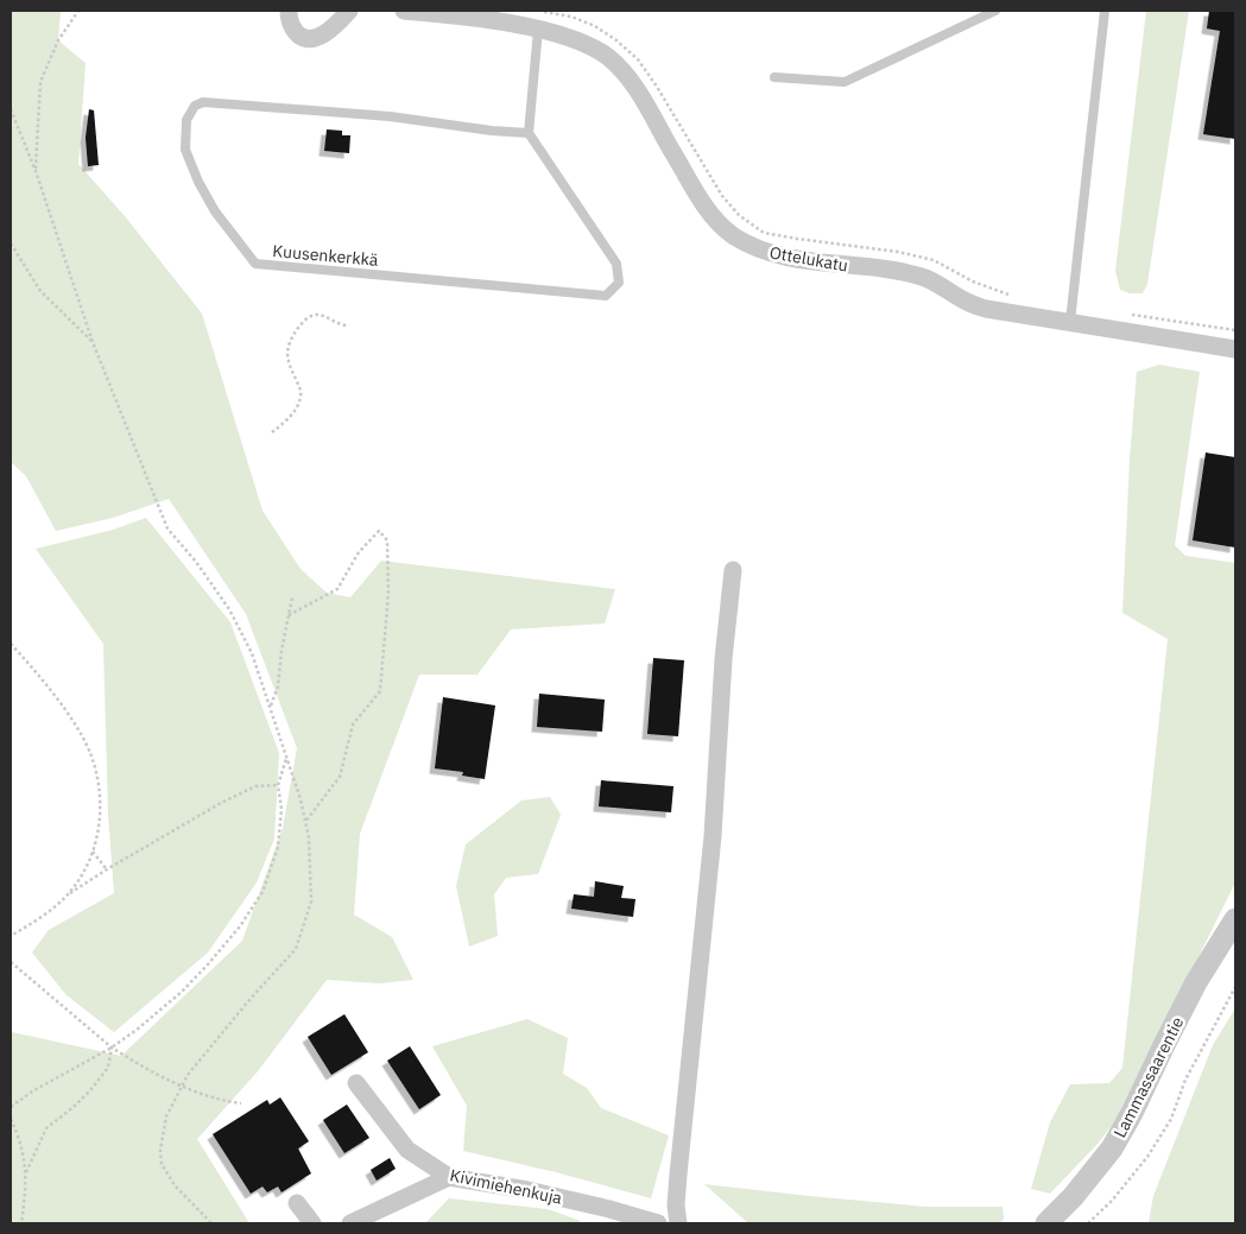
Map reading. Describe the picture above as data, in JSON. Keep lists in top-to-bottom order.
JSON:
{
  "streets": {
    "street": ["Ottelukatu", "Lammassaarentie", "Kivimiehenkuja"],
    "lane": ["Kuusenkerkkä"]
  }
}
